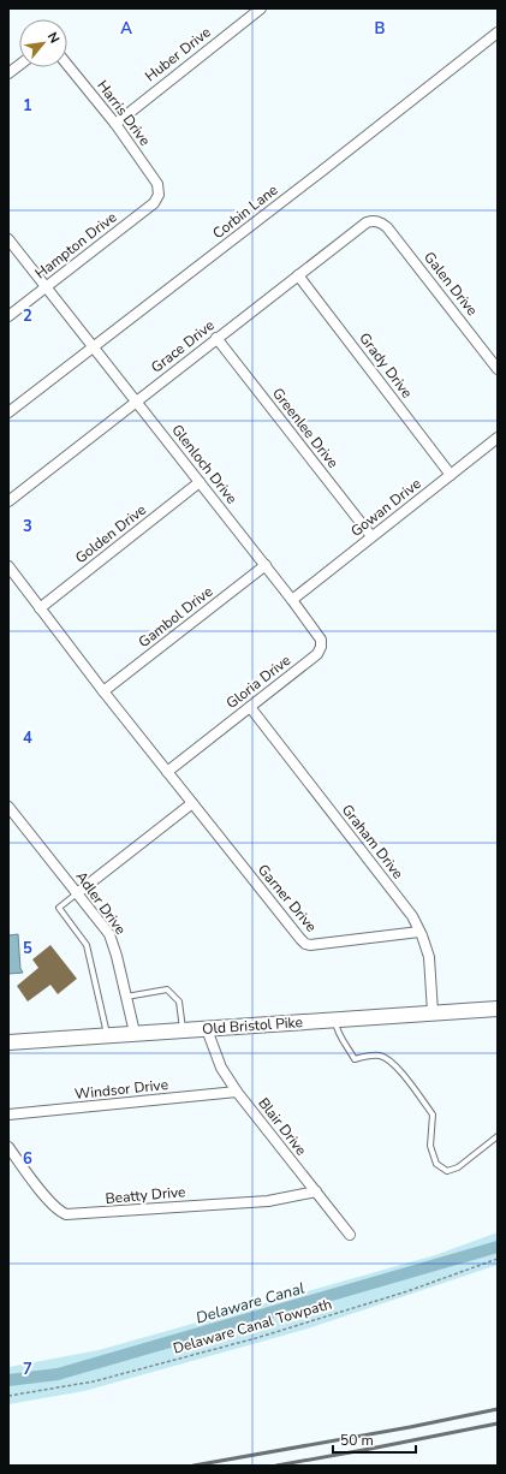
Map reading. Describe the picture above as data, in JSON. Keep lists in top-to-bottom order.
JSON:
{
  "streets": {
    "main road": ["Old Bristol Pike"],
    "street": [
      "Huber Drive",
      "Harris Drive",
      "Corbin Lane",
      "Hampton Drive",
      "Galen Drive",
      "Grace Drive",
      "Grady Drive",
      "Greenlee Drive",
      "Glenloch Drive",
      "Gowan Drive",
      "Golden Drive",
      "Gambol Drive",
      "Gloria Drive",
      "Graham Drive",
      "Garner Drive",
      "Adler Drive",
      "Windsor Drive",
      "Blair Drive",
      "Beatty Drive"
    ],
    "path": ["Delaware Canal Towpath"]
  },
  "crossings": [
    ["Huber Drive", "Harris Drive"],
    ["Harris Drive", "Hampton Drive"],
    ["Corbin Lane", "Glenloch Drive"],
    ["Hampton Drive", "Glenloch Drive"],
    ["Galen Drive", "Grace Drive"],
    ["Grace Drive", "Grady Drive"],
    ["Grace Drive", "Greenlee Drive"],
    ["Grace Drive", "Glenloch Drive"],
    ["Grady Drive", "Gowan Drive"],
    ["Greenlee Drive", "Gowan Drive"],
    ["Glenloch Drive", "Gowan Drive"],
    ["Glenloch Drive", "Golden Drive"],
    ["Glenloch Drive", "Gambol Drive"],
    ["Glenloch Drive", "Gloria Drive"],
    ["Gowan Drive", "Gloria Drive"],
    ["Golden Drive", "Garner Drive"],
    ["Gambol Drive", "Garner Drive"],
    ["Gloria Drive", "Graham Drive"],
    ["Gloria Drive", "Garner Drive"],
    ["Graham Drive", "Garner Drive"],
    ["Graham Drive", "Old Bristol Pike"],
    ["Adler Drive", "Old Bristol Pike"],
    ["Old Bristol Pike", "Blair Drive"],
    ["Windsor Drive", "Blair Drive"],
    ["Blair Drive", "Beatty Drive"]
  ],
  "water": ["Delaware Canal"],
  "scale_bar": "50 m",
  "north": "top right",
  "grid": {
    "columns": ["A", "B"],
    "rows": [
      "1",
      "2",
      "3",
      "4",
      "5",
      "6",
      "7"
    ]
  }
}
